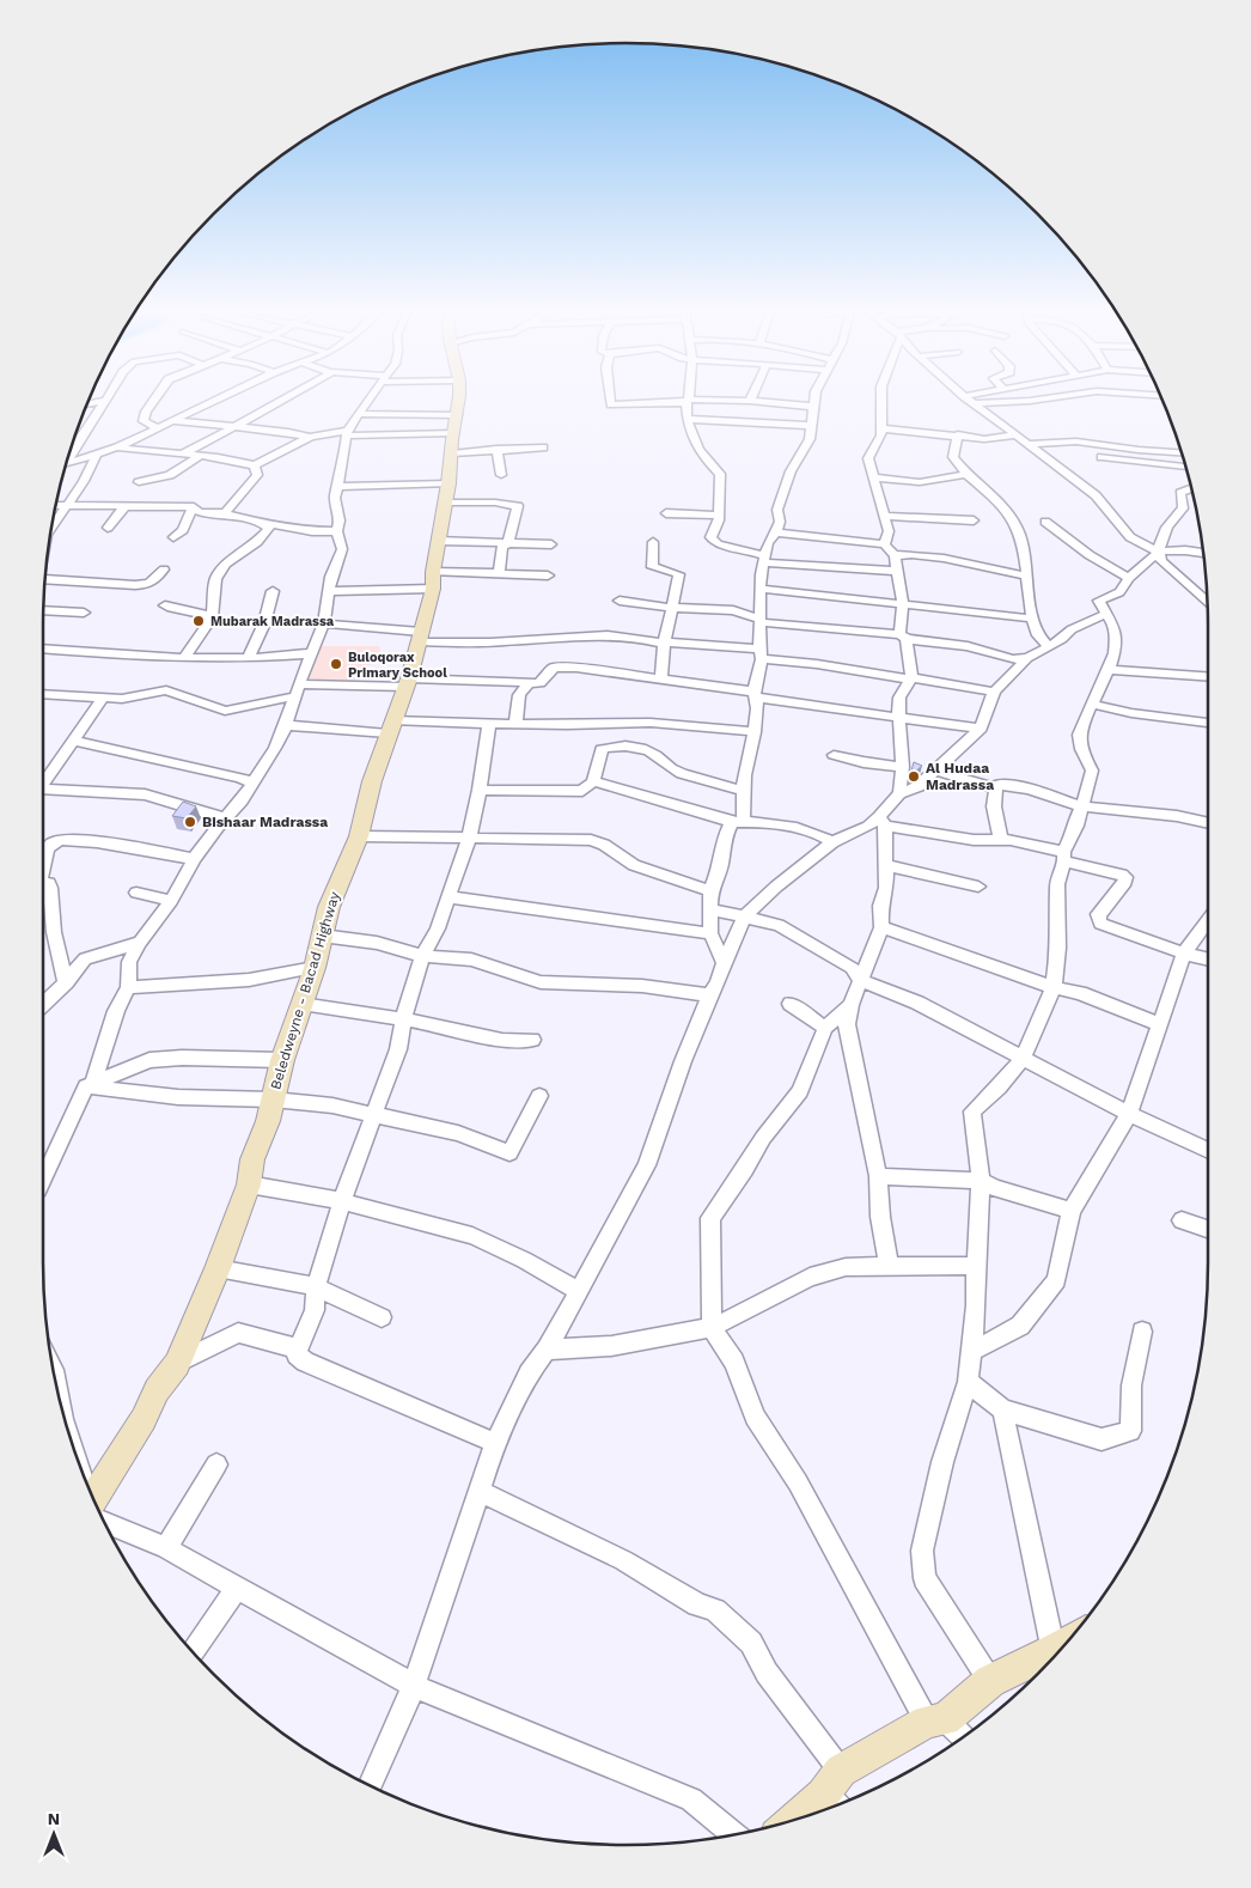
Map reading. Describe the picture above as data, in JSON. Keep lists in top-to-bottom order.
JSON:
{
  "streets": {
    "street": ["Beledweyne - Bacad Highway"]
  },
  "places": [
    "Mubarak Madrassa",
    "Buloqorax Primary School",
    "Al Hudaa Madrassa",
    "Bishaar Madrassa"
  ],
  "north": "top"
}
